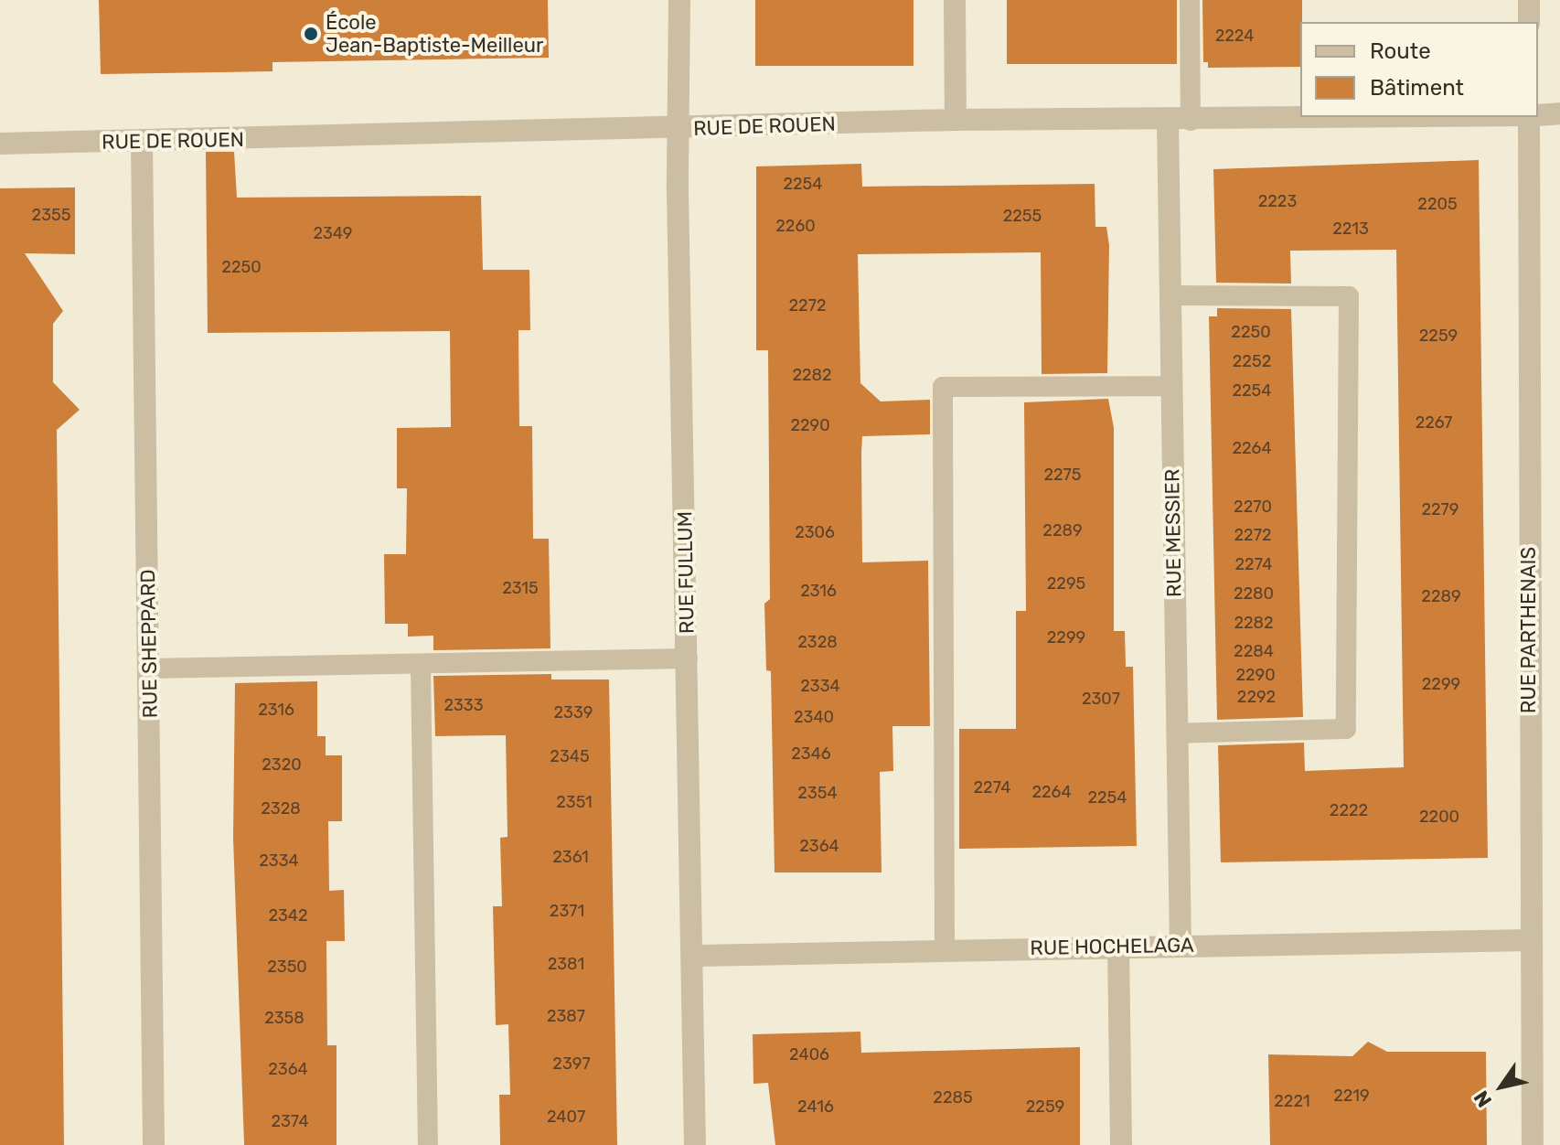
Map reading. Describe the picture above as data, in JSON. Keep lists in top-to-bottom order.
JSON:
{
  "streets": {
    "street": [
      "RUE DE ROUEN",
      "RUE MESSIER",
      "RUE FULLUM",
      "RUE PARTHENAIS",
      "RUE SHEPPARD",
      "RUE HOCHELAGA"
    ]
  },
  "crossings": [
    ["RUE DE ROUEN", "RUE MESSIER"],
    ["RUE DE ROUEN", "RUE FULLUM"],
    ["RUE DE ROUEN", "RUE SHEPPARD"],
    ["RUE MESSIER", "RUE HOCHELAGA"],
    ["RUE FULLUM", "RUE HOCHELAGA"],
    ["RUE PARTHENAIS", "RUE HOCHELAGA"]
  ],
  "places": ["École Jean-Baptiste-Meilleur"],
  "house_numbers": [
    "2224",
    "2254",
    "2223",
    "2205",
    "2355",
    "2255",
    "2260",
    "2213",
    "2349",
    "2250",
    "2272",
    "2250",
    "2259",
    "2252",
    "2282",
    "2254",
    "2267",
    "2290",
    "2264",
    "2275",
    "2270",
    "2279",
    "2289",
    "2306",
    "2272",
    "2274",
    "2295",
    "2315",
    "2316",
    "2280",
    "2289",
    "2282",
    "2299",
    "2328",
    "2284",
    "2290",
    "2299",
    "2334",
    "2292",
    "2307",
    "2333",
    "2316",
    "2339",
    "2340",
    "2346",
    "2345",
    "2320",
    "2274",
    "2264",
    "2354",
    "2254",
    "2351",
    "2328",
    "2222",
    "2200",
    "2364",
    "2361",
    "2334",
    "2371",
    "2342",
    "2381",
    "2350",
    "2387",
    "2358",
    "2406",
    "2397",
    "2364",
    "2219",
    "2285",
    "2221",
    "2416",
    "2259",
    "2407",
    "2374"
  ],
  "legend": ["Route", "Bâtiment"],
  "north": "bottom left"
}
